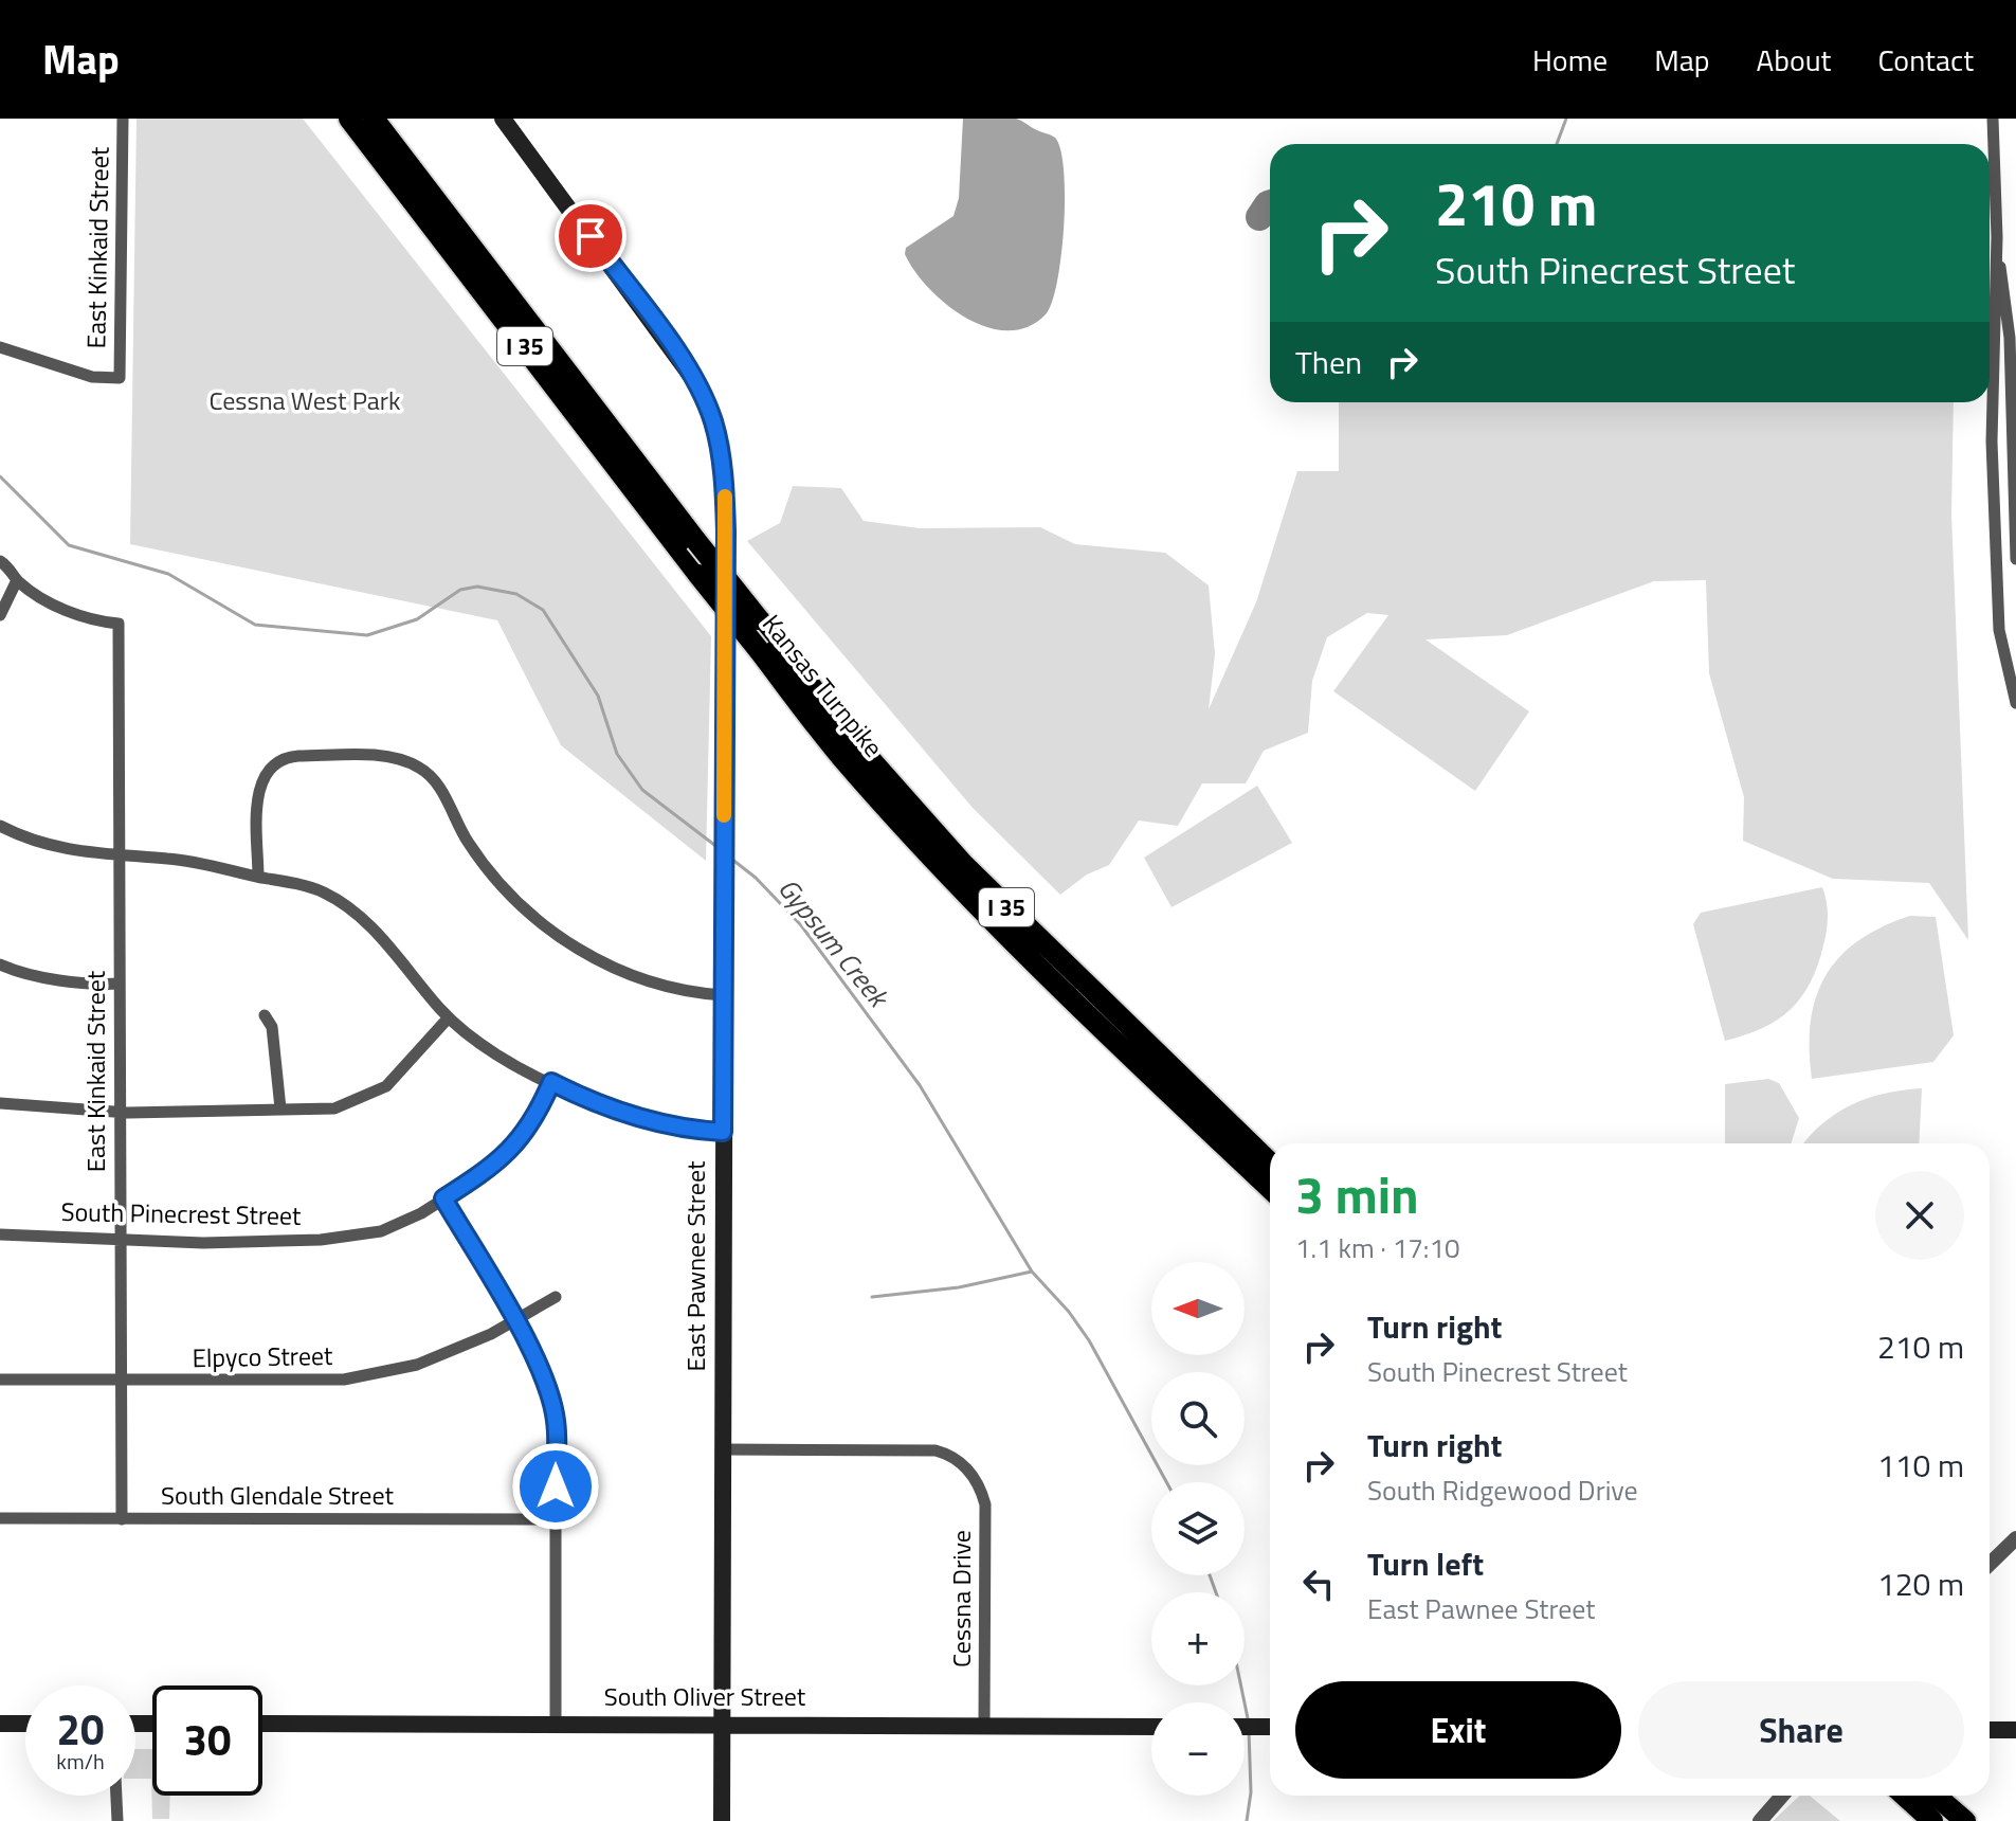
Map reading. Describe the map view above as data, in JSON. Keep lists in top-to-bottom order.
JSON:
{
  "streets": {
    "highway": ["I 35", "Kansas Turnpike"],
    "main road": ["East Pawnee Street", "South Oliver Street"],
    "street": [
      "East Kinkaid Street",
      "South Pinecrest Street",
      "Elpyco Street",
      "South Glendale Street",
      "Cessna Drive"
    ]
  },
  "crossings": [
    ["East Kinkaid Street", "South Pinecrest Street"],
    ["East Kinkaid Street", "Elpyco Street"],
    ["East Kinkaid Street", "South Glendale Street"],
    ["East Pawnee Street", "Cessna Drive"],
    ["East Pawnee Street", "South Oliver Street"],
    ["Cessna Drive", "South Oliver Street"]
  ],
  "water": ["Gypsum Creek"],
  "parks": ["Cessna West Park"],
  "north": "left",
  "page": {
    "header": "Map",
    "nav": [
      "Home",
      "Map",
      "About",
      "Contact"
    ],
    "turn": ["210 m", "South Pinecrest Street"],
    "then": "Then",
    "heading": ["3 min", "1.1 km · 17:10"],
    "map_buttons": ["+", "−"],
    "list": [
      {
        "name": "Turn right",
        "note": "South Pinecrest Street",
        "value": "210 m"
      },
      {
        "name": "Turn right",
        "note": "South Ridgewood Drive",
        "value": "110 m"
      },
      {
        "name": "Turn left",
        "note": "East Pawnee Street",
        "value": "120 m"
      }
    ],
    "buttons": ["Exit", "Share"],
    "speed": "20 km/h",
    "limit": "30"
  }
}
